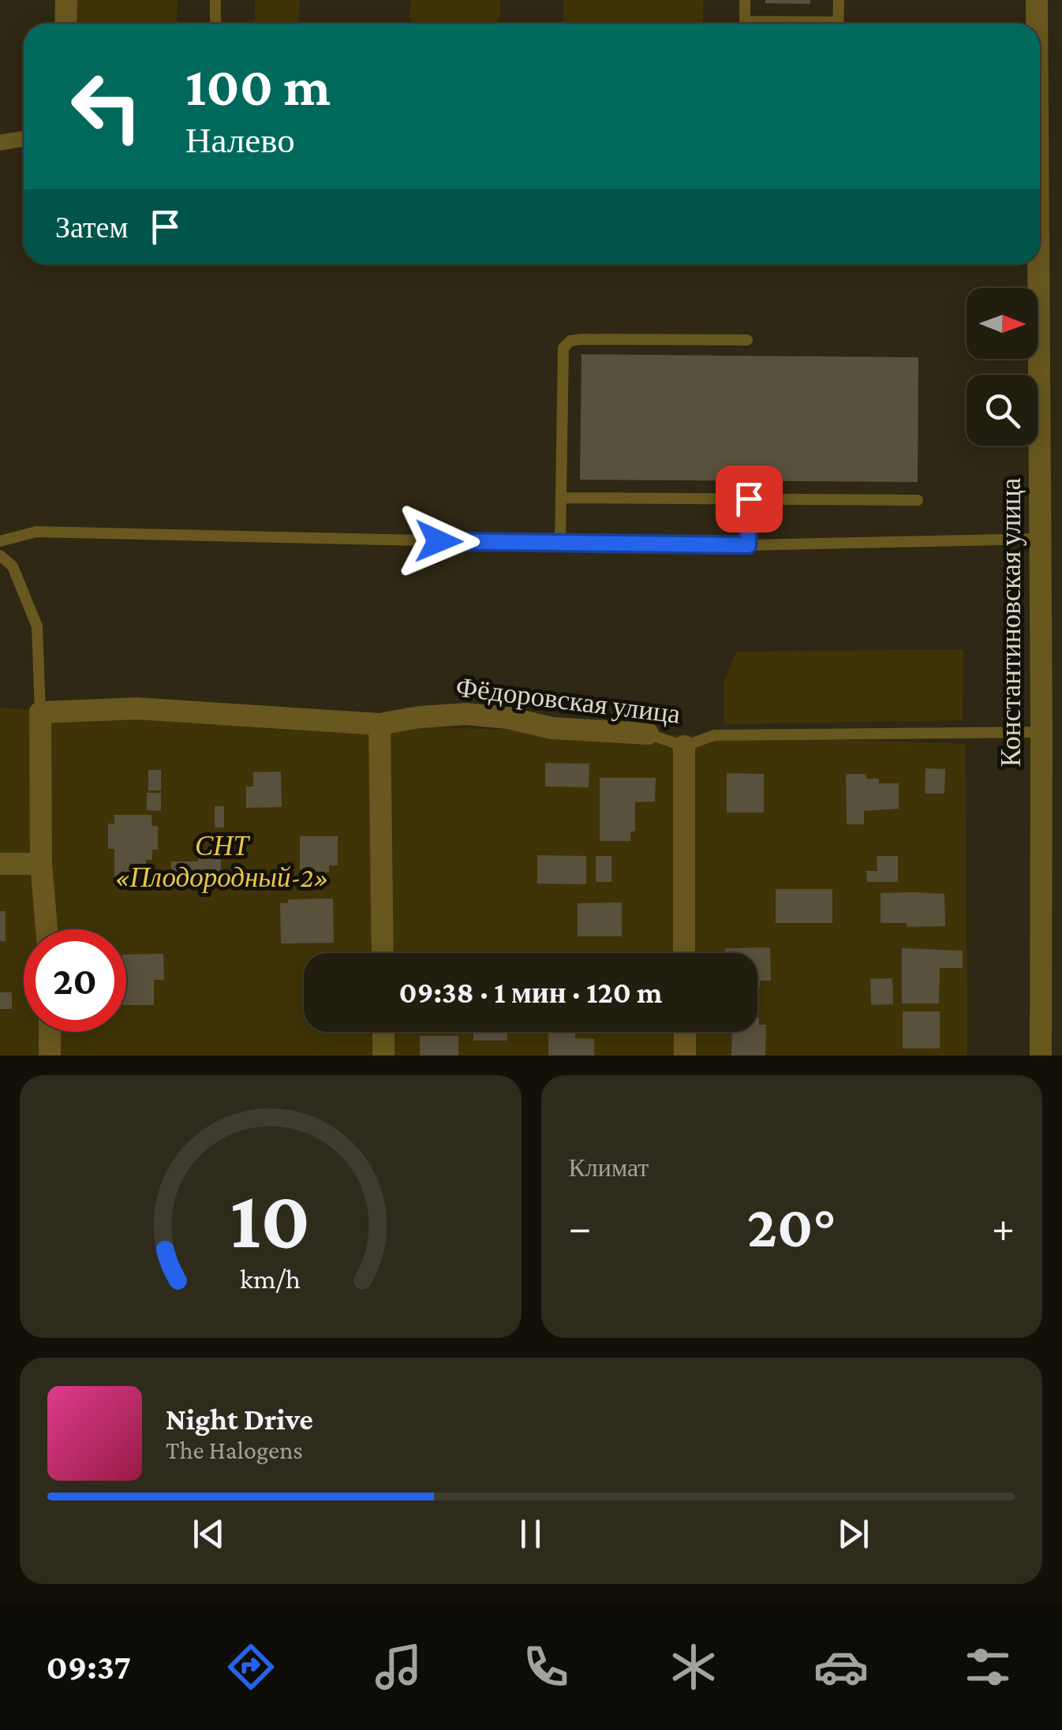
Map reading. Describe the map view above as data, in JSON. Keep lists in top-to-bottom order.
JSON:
{
  "streets": {
    "street": ["Константиновская улица", "Фёдоровская улица"]
  },
  "crossings": [
    ["Константиновская улица", "Фёдоровская улица"]
  ],
  "parks": ["СНТ «Плодородный-2»"],
  "north": "right",
  "page": {
    "turn": ["100 m", "Налево"],
    "then": "Затем",
    "limit": "20",
    "trip": "09:38 · 1 мин · 120 m",
    "tile": "Климат",
    "heat": ["−", "20°", "+"],
    "song": ["Night Drive", "The Halogens"],
    "tabs": "09:37",
    "gauge": ["10", "km/h"]
  }
}
